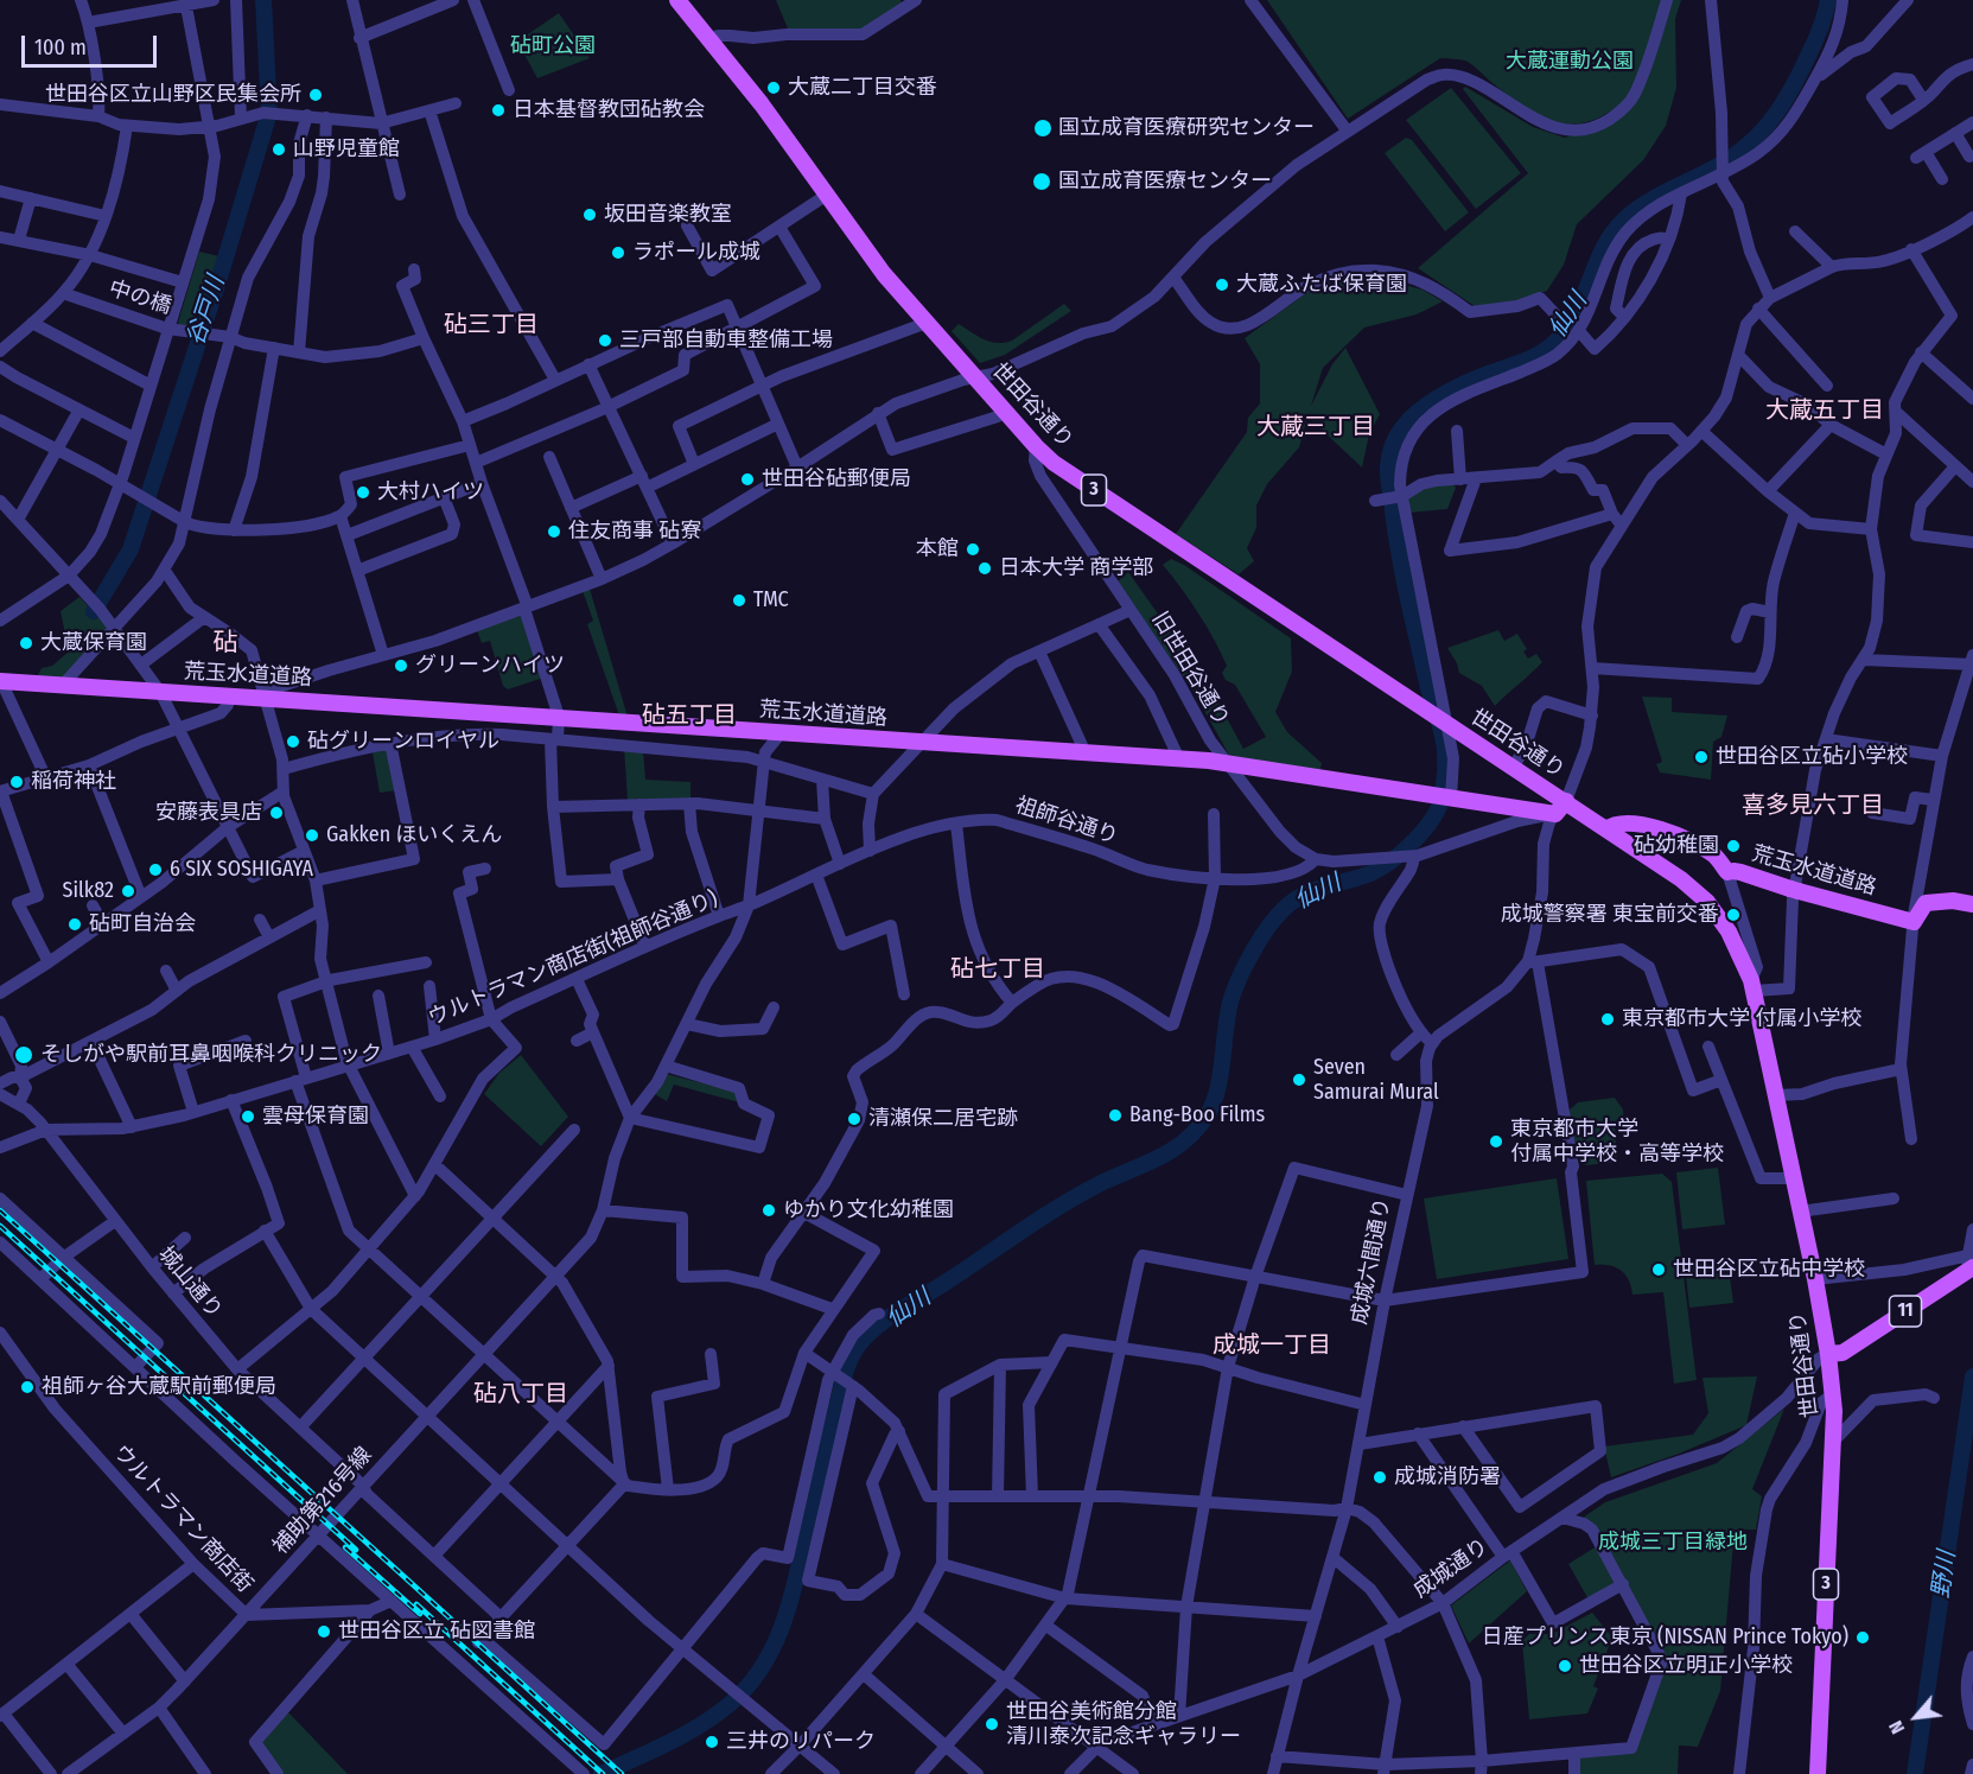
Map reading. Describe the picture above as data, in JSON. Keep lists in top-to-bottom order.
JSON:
{
  "streets": {
    "main road": [
      "世田谷通り",
      "3",
      "荒玉水道道路",
      "11"
    ],
    "street": [
      "中の橋",
      "旧世田谷通り",
      "祖師谷通り",
      "ウルトラマン商店街(祖師谷通り)",
      "成城六間通り",
      "城山通り",
      "補助第216号線",
      "ウルトラマン商店街",
      "成城通り"
    ]
  },
  "crossings": [
    ["世田谷通り", "旧世田谷通り"],
    ["世田谷通り", "荒玉水道道路"],
    ["世田谷通り", "11"],
    ["世田谷通り", "成城通り"],
    ["旧世田谷通り", "荒玉水道道路"],
    ["旧世田谷通り", "祖師谷通り"],
    ["祖師谷通り", "ウルトラマン商店街(祖師谷通り)"],
    ["祖師谷通り", "補助第216号線"],
    ["ウルトラマン商店街(祖師谷通り)", "城山通り"],
    ["ウルトラマン商店街(祖師谷通り)", "補助第216号線"],
    ["成城六間通り", "成城通り"],
    ["城山通り", "補助第216号線"],
    ["11", "成城通り"],
    ["補助第216号線", "ウルトラマン商店街"]
  ],
  "districts": [
    "砧三丁目",
    "大蔵五丁目",
    "大蔵三丁目",
    "砧",
    "砧五丁目",
    "喜多見六丁目",
    "砧七丁目",
    "成城一丁目",
    "砧八丁目"
  ],
  "water": ["谷戸川", "仙川", "野川"],
  "parks": ["砧町公園", "大蔵運動公園", "成城三丁目緑地"],
  "places": [
    "大蔵二丁目交番",
    "世田谷区立山野区民集会所",
    "日本基督教団砧教会",
    "国立成育医療研究センター",
    "山野児童館",
    "国立成育医療センター",
    "坂田音楽教室",
    "ラポール成城",
    "大蔵ふたば保育園",
    "三戸部自動車整備工場",
    "世田谷砧郵便局",
    "大村ハイツ",
    "住友商事 砧寮",
    "本館",
    "日本大学 商学部",
    "TMC",
    "大蔵保育園",
    "グリーンハイツ",
    "砧グリーンロイヤル",
    "世田谷区立砧小学校",
    "稲荷神社",
    "安藤表具店",
    "Gakken ほいくえん",
    "砧幼稚園",
    "6 SIX SOSHIGAYA",
    "Silk82",
    "成城警察署 東宝前交番",
    "砧町自治会",
    "東京都市大学 付属小学校",
    "そしがや駅前耳鼻咽喉科クリニック",
    "Seven Samurai Mural",
    "Bang-Boo Films",
    "雲母保育園",
    "清瀬保二居宅跡",
    "東京都市大学 付属中学校・高等学校",
    "ゆかり文化幼稚園",
    "世田谷区立砧中学校",
    "祖師ヶ谷大蔵駅前郵便局",
    "成城消防署",
    "世田谷区立 砧図書館",
    "日産プリンス東京 (NISSAN Prince Tokyo)",
    "世田谷区立明正小学校",
    "世田谷美術館分館 清川泰次記念ギャラリー",
    "三井のリパーク"
  ],
  "scale_bar": "100 m",
  "north": "bottom left"
}
